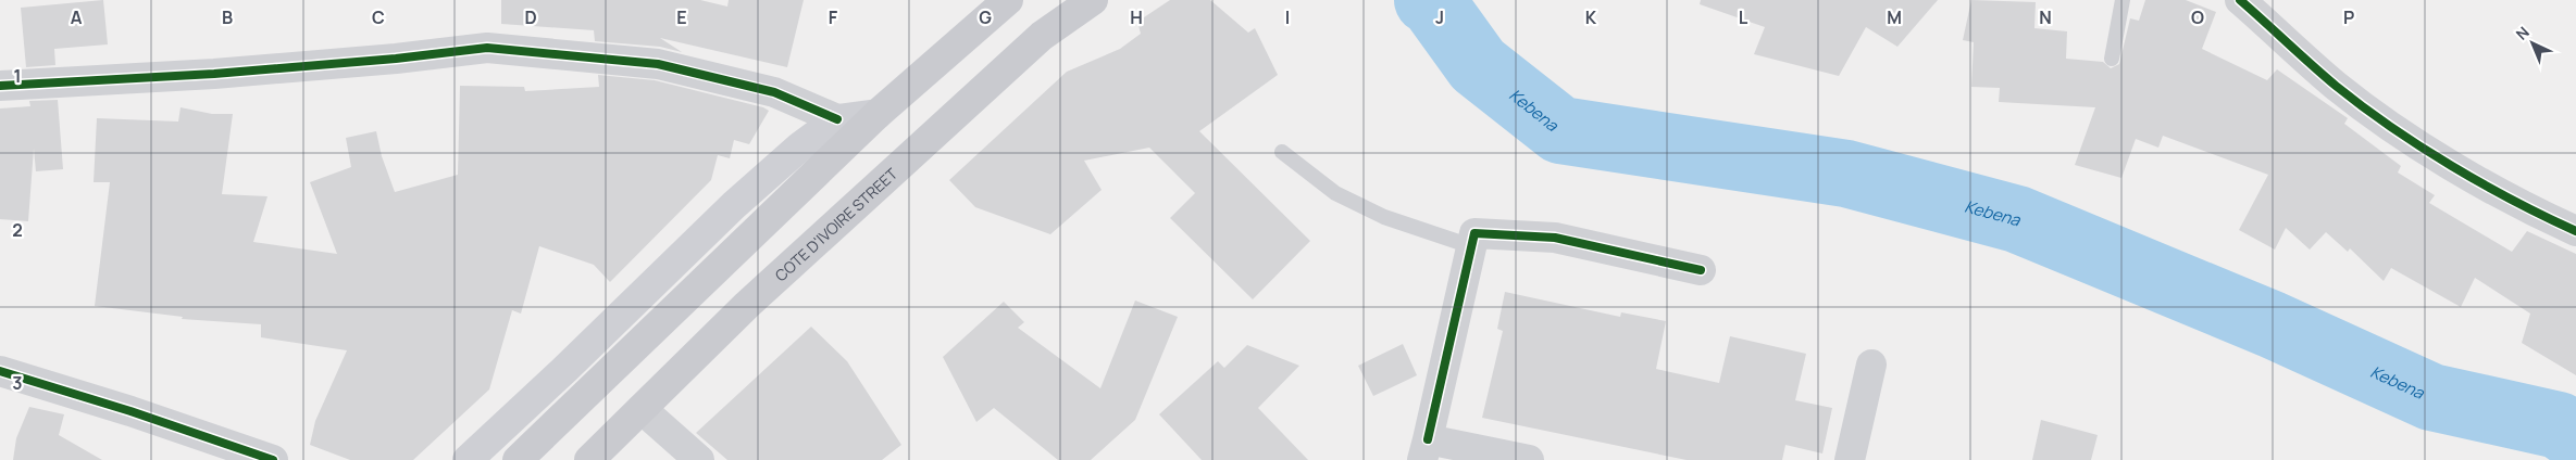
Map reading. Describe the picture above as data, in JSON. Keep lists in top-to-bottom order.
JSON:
{
  "streets": {
    "main road": ["COTE D'IVOIRE STREET"]
  },
  "water": ["Kebena"],
  "north": "top left",
  "grid": {
    "columns": [
      "A",
      "B",
      "C",
      "D",
      "E",
      "F",
      "G",
      "H",
      "I",
      "J",
      "K",
      "L",
      "M",
      "N",
      "O",
      "P"
    ],
    "rows": ["1", "2", "3"]
  }
}
